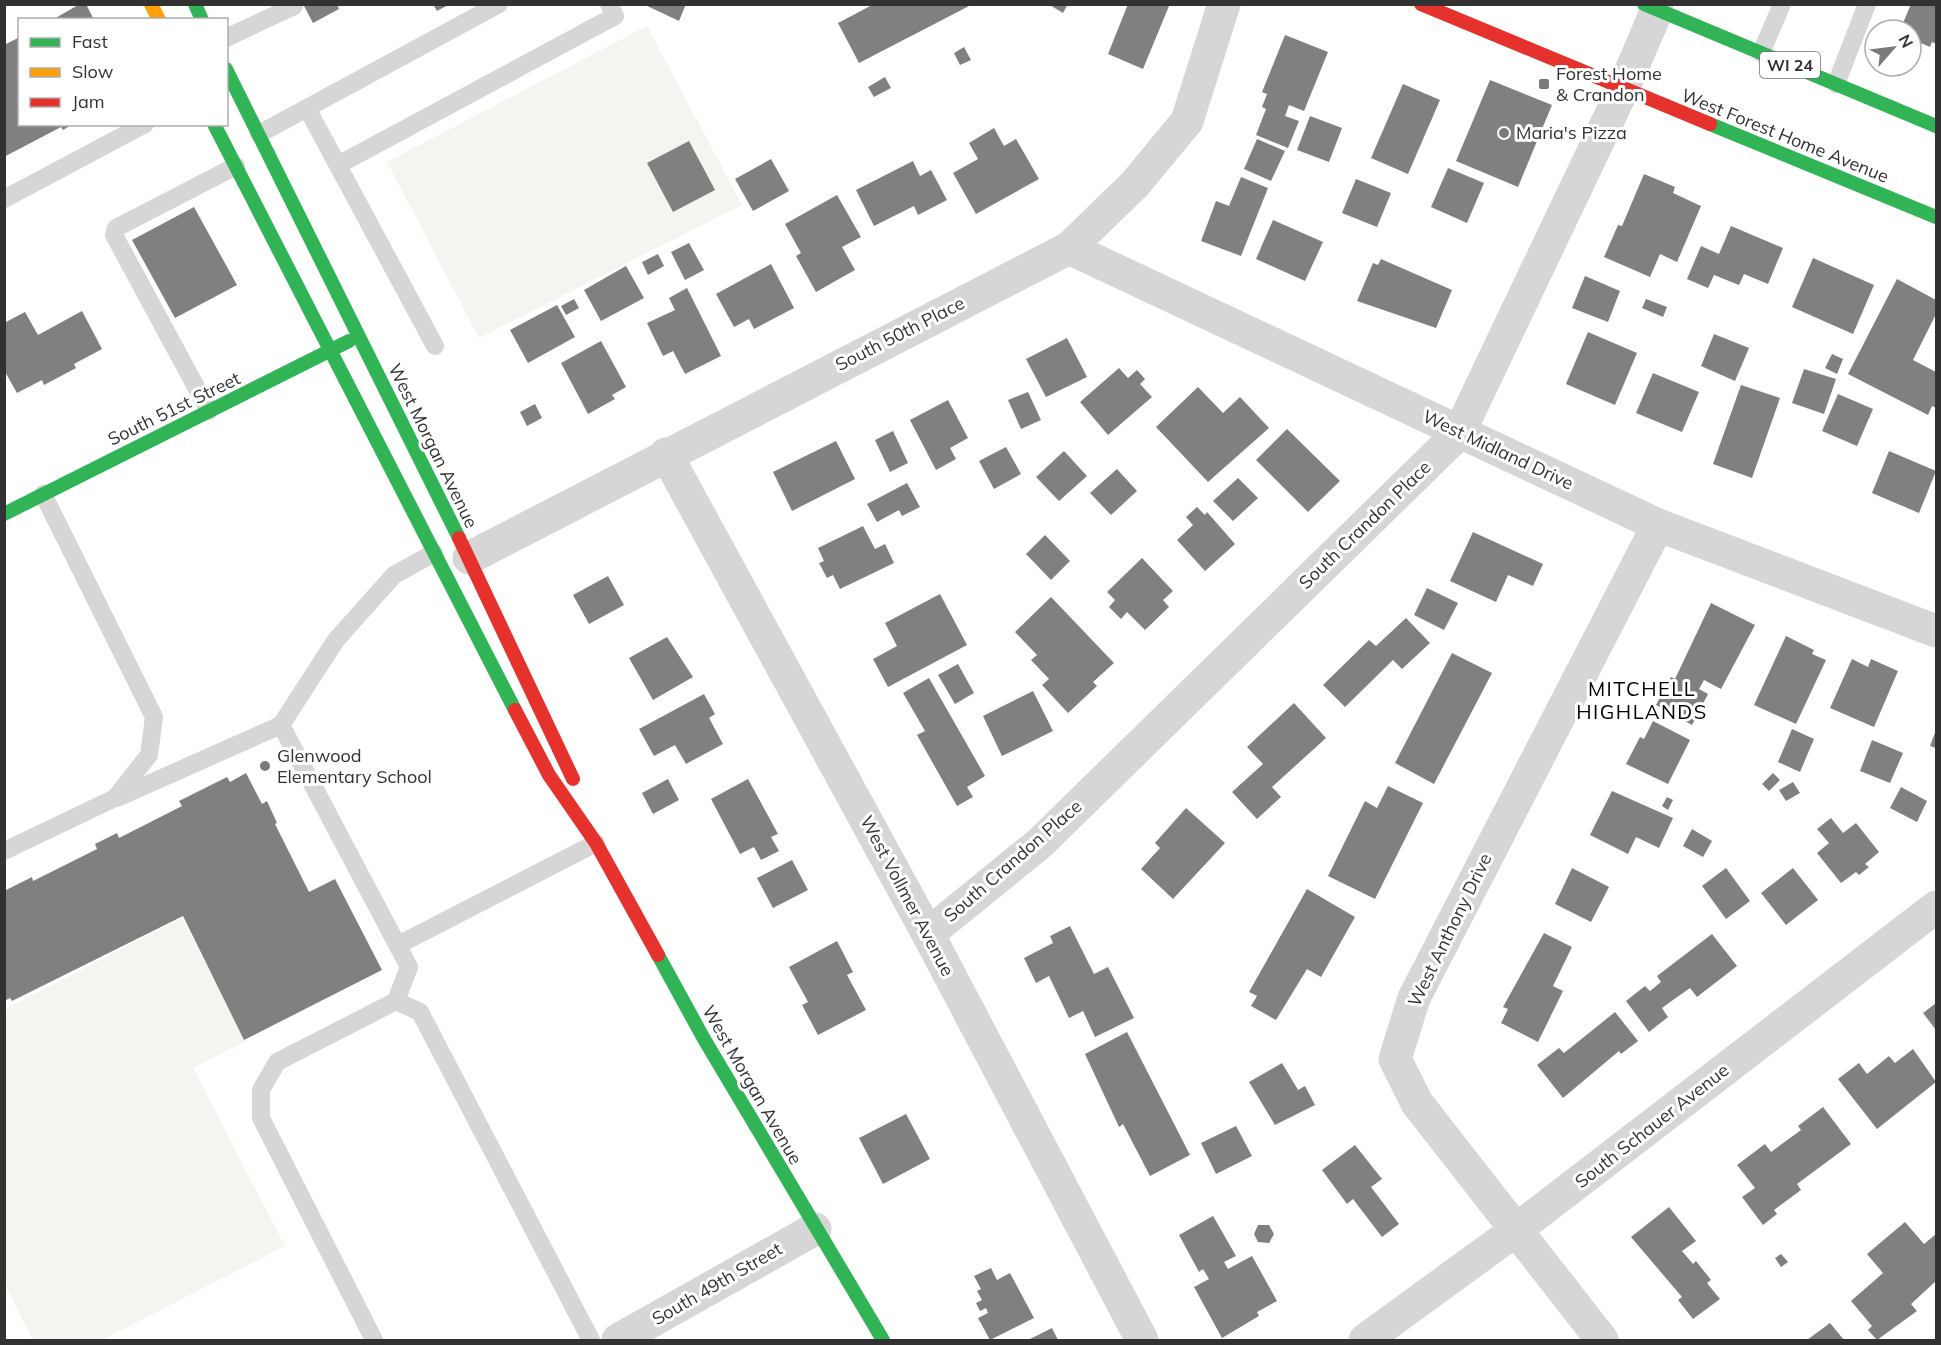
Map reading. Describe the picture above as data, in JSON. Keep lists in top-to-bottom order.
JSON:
{
  "streets": {
    "street": [
      "WI 24",
      "West Forest Home Avenue",
      "South 50th Place",
      "South 51st Street",
      "West Morgan Avenue",
      "West Midland Drive",
      "South Crandon Place",
      "West Vollmer Avenue",
      "West Anthony Drive",
      "South Schauer Avenue",
      "South 49th Street"
    ]
  },
  "crossings": [
    ["WI 24", "South Crandon Place"],
    ["West Forest Home Avenue", "South Crandon Place"],
    ["South 50th Place", "West Morgan Avenue"],
    ["South 50th Place", "West Midland Drive"],
    ["South 50th Place", "West Vollmer Avenue"],
    ["South 51st Street", "West Morgan Avenue"],
    ["West Morgan Avenue", "South 49th Street"],
    ["West Midland Drive", "South Crandon Place"],
    ["West Midland Drive", "West Anthony Drive"],
    ["South Crandon Place", "West Vollmer Avenue"],
    ["West Anthony Drive", "South Schauer Avenue"]
  ],
  "districts": ["MITCHELL HIGHLANDS"],
  "places": {
    "transit": ["Forest Home & Crandon"],
    "other": ["Maria's Pizza", "Glenwood Elementary School"]
  },
  "legend": ["Fast", "Slow", "Jam"],
  "north": "top right"
}
